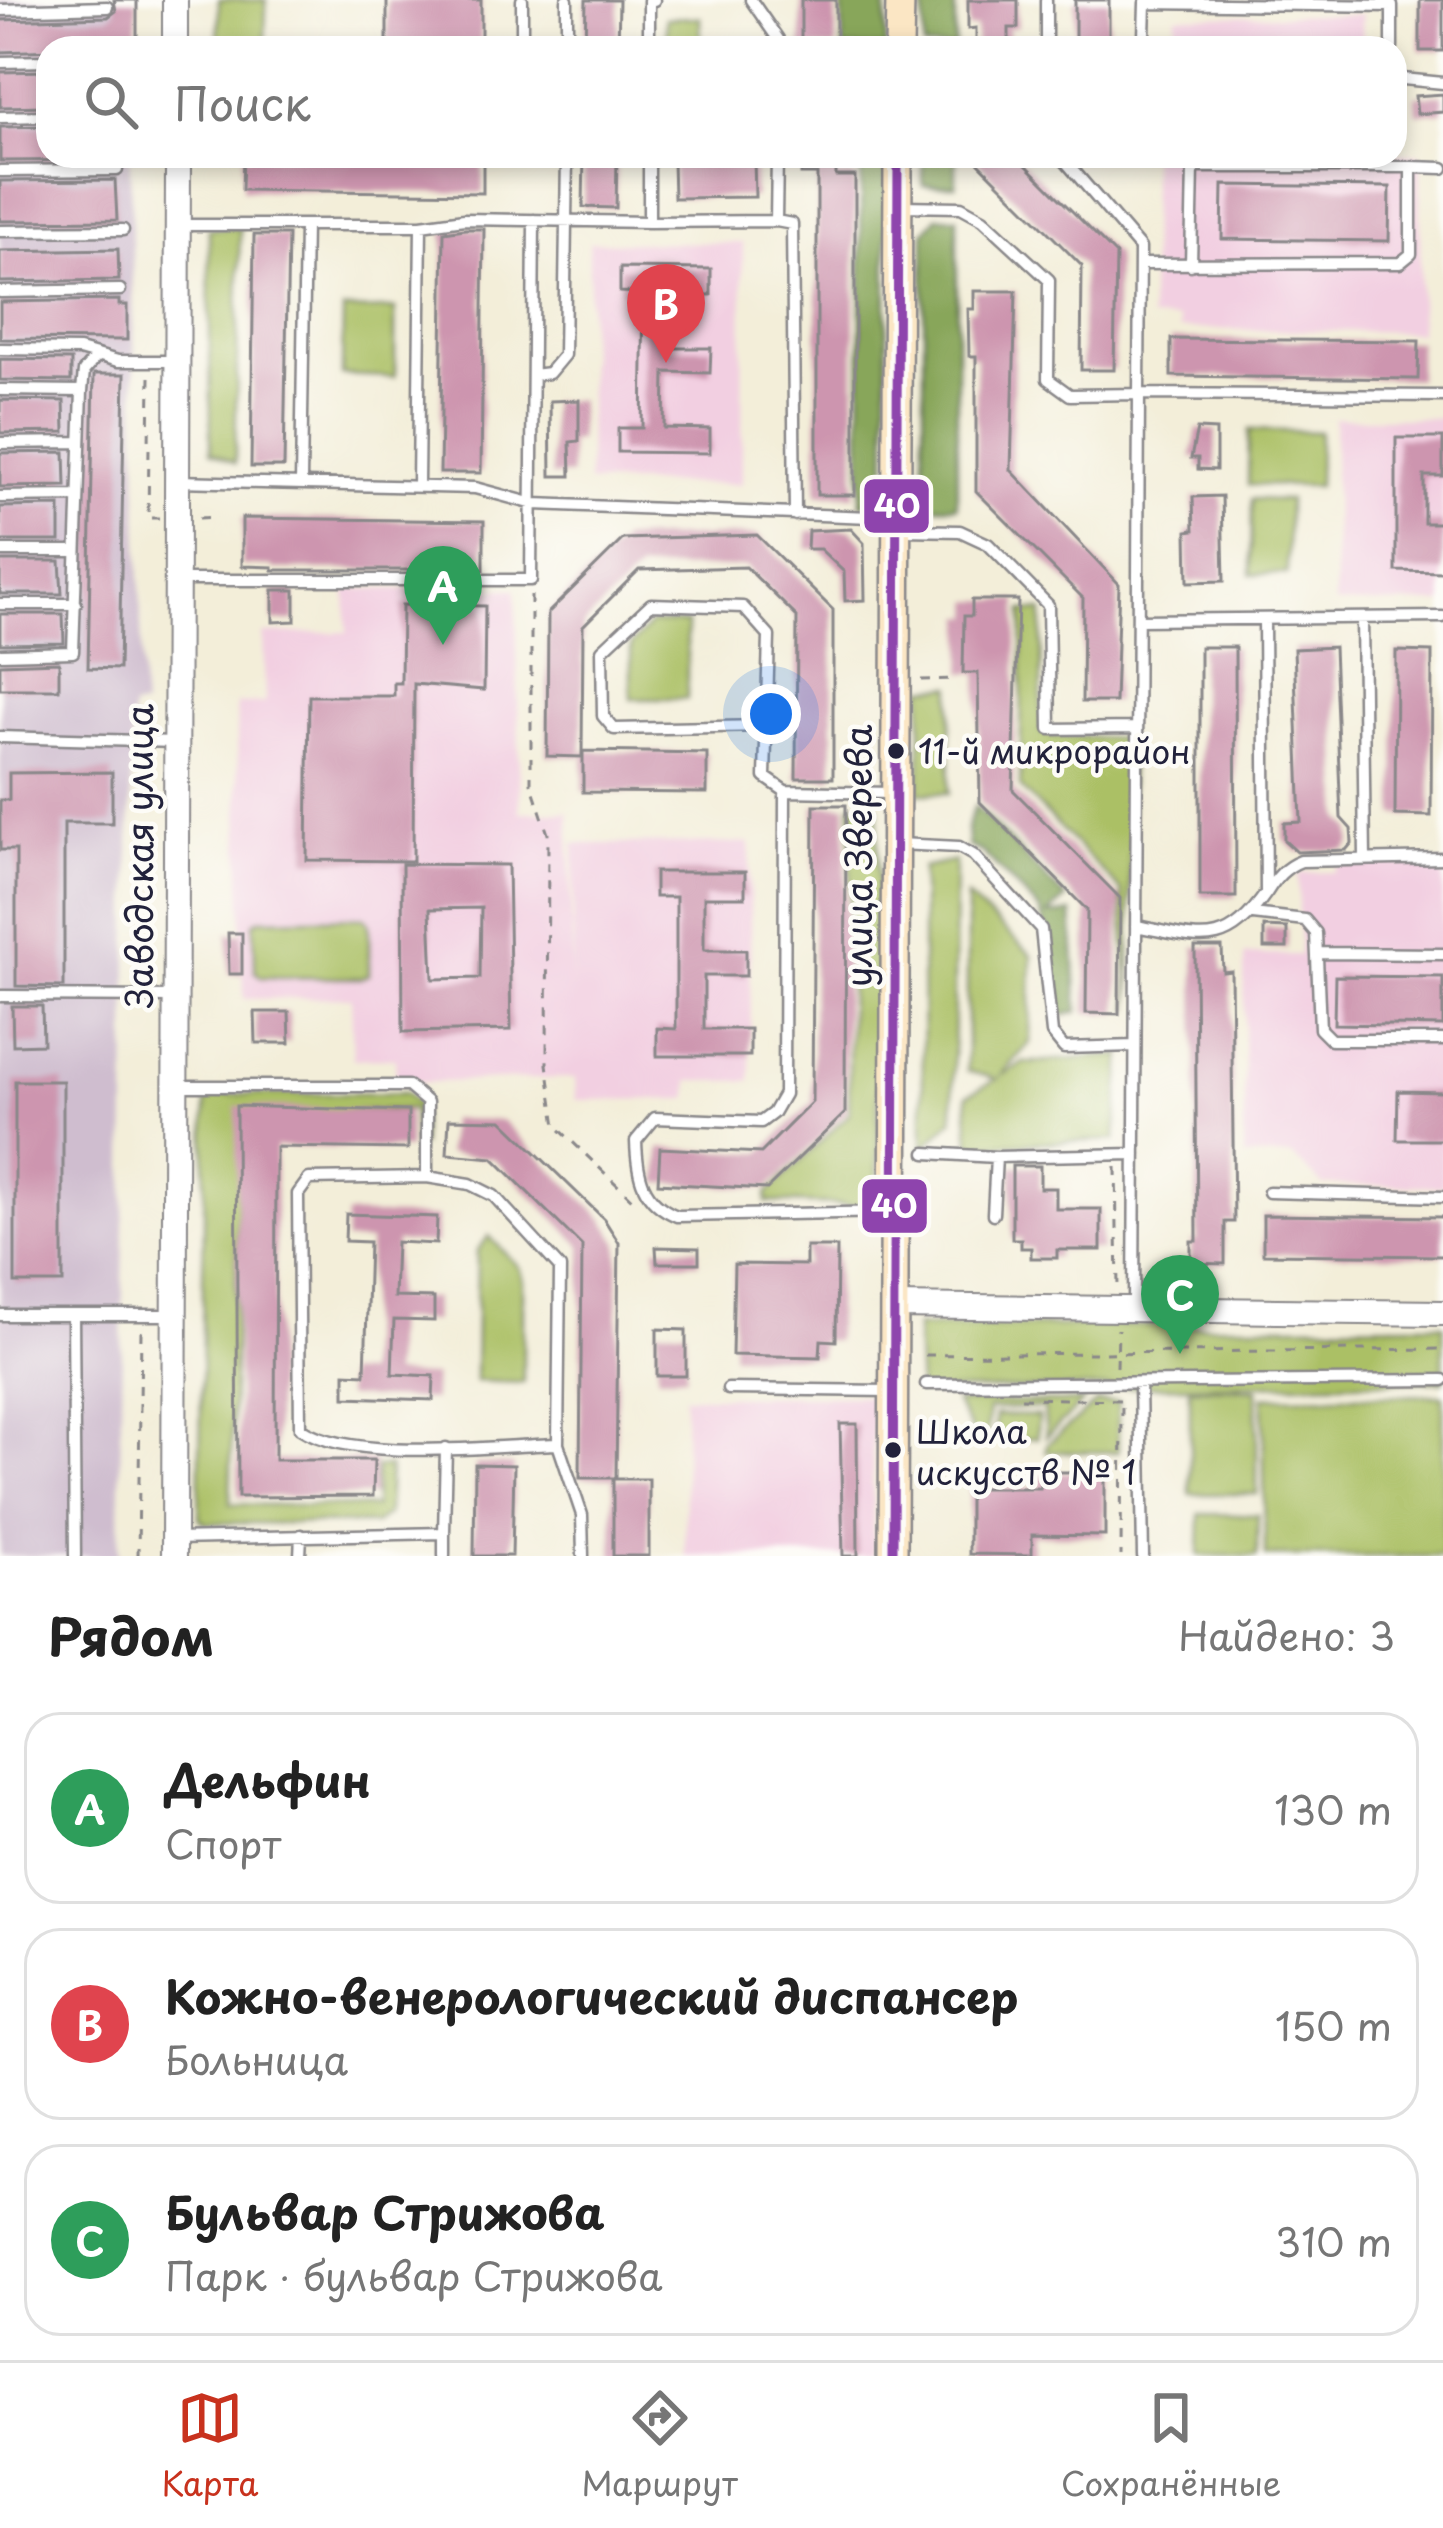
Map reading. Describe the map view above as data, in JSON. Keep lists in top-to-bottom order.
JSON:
{
  "streets": {
    "main road": ["улица Зверева"],
    "street": ["Заводская улица"]
  },
  "places": ["11-й микрорайон", "Школа искусств № 1"],
  "lines": ["transit line 40"],
  "page": {
    "search": "Поиск",
    "pins": ["B", "A", "C"],
    "heading": ["Рядом", "Найдено: 3"],
    "list": [
      {
        "mark": "A",
        "name": "Дельфин",
        "note": "Спорт",
        "value": "130 m"
      },
      {
        "mark": "B",
        "name": "Кожно-венерологический диспансер",
        "note": "Больница",
        "value": "150 m"
      },
      {
        "mark": "C",
        "name": "Бульвар Стрижова",
        "note": "Парк · бульвар Стрижова",
        "value": "310 m"
      }
    ],
    "nav": ["Карта", "Маршрут", "Сохранённые"]
  }
}
